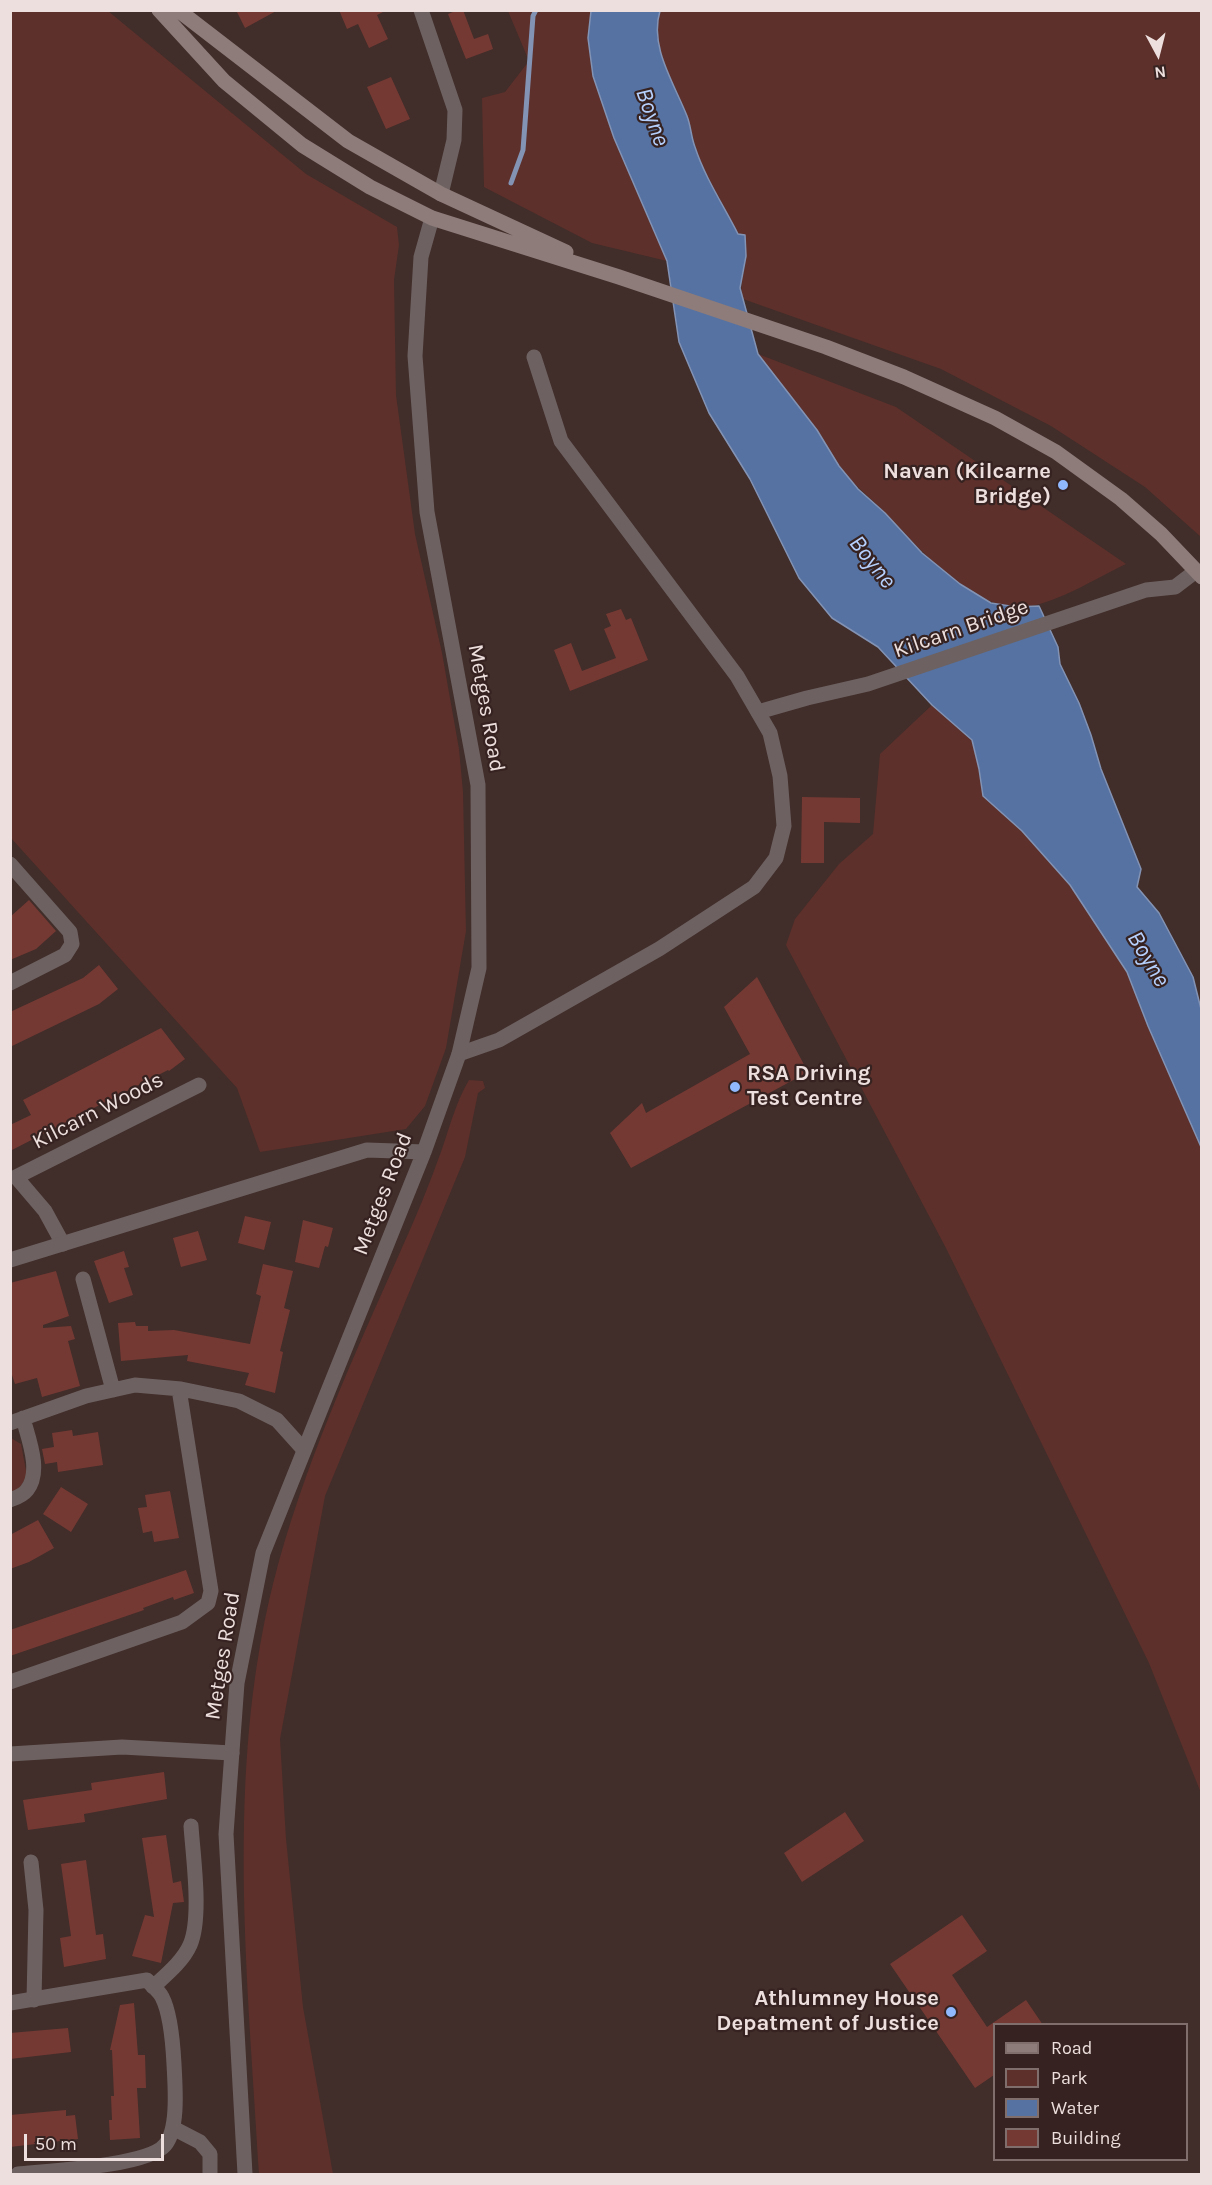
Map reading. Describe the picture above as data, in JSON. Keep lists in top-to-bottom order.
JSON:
{
  "streets": {
    "street": ["Kilcarn Bridge", "Metges Road", "Kilcarn Woods"]
  },
  "water": ["Boyne"],
  "places": ["Navan (Kilcarne Bridge)", "RSA Driving Test Centre", "Athlumney House Depatment of Justice"],
  "legend": [
    "Road",
    "Park",
    "Water",
    "Building"
  ],
  "scale_bar": "50 m",
  "north": "bottom"
}
